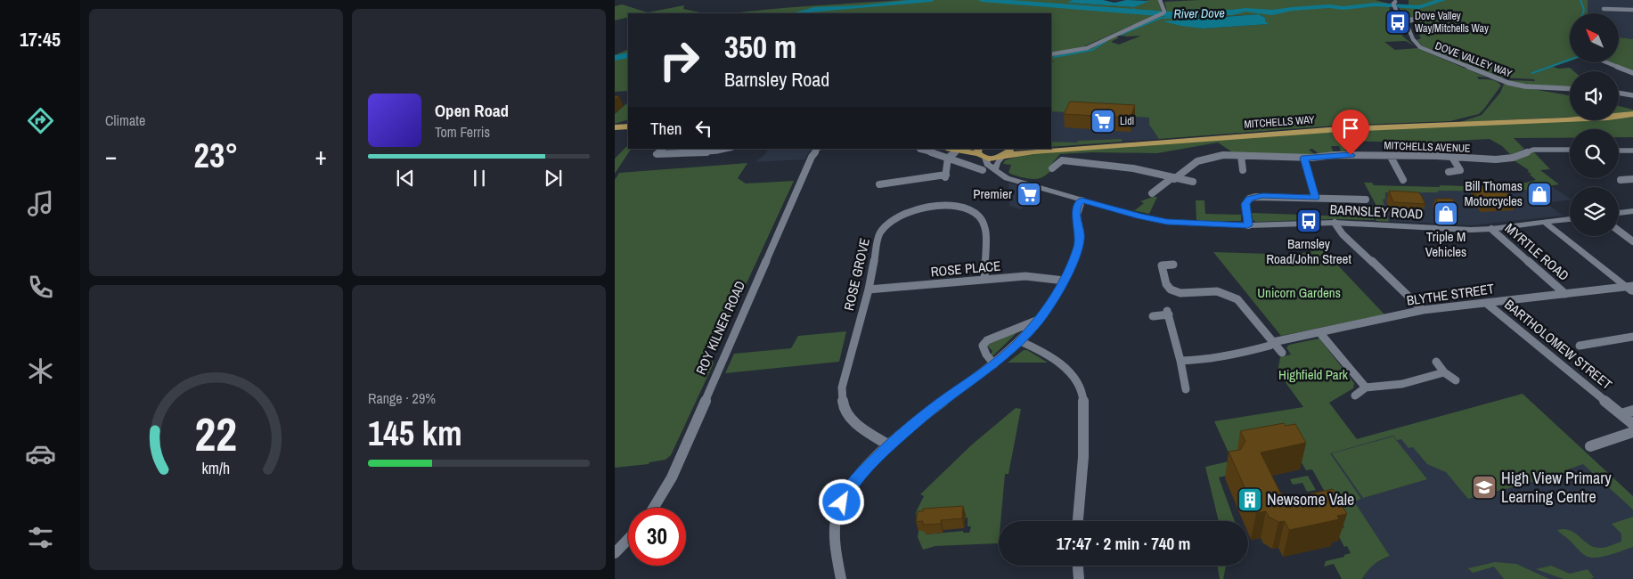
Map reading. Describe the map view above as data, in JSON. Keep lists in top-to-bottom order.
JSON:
{
  "streets": {
    "main road": ["MITCHELLS WAY"],
    "street": [
      "DOVE VALLEY WAY",
      "MITCHELLS AVENUE",
      "BARNSLEY ROAD",
      "MYRTLE ROAD",
      "ROSE PLACE",
      "ROSE GROVE",
      "BLYTHE STREET",
      "ROY KILNER ROAD",
      "BARTHOLOMEW STREET"
    ]
  },
  "crossings": [
    ["MITCHELLS WAY", "BARNSLEY ROAD"],
    ["BARNSLEY ROAD", "MYRTLE ROAD"],
    ["MYRTLE ROAD", "BLYTHE STREET"],
    ["ROSE PLACE", "ROSE GROVE"],
    ["BLYTHE STREET", "BARTHOLOMEW STREET"]
  ],
  "water": ["River Dove"],
  "parks": ["Unicorn Gardens", "Highfield Park"],
  "places": {
    "bus stop": ["Dove Valley Way/Mitchells Way", "Barnsley Road/John Street"],
    "supermarket": ["Lidl", "Premier"],
    "shop": ["Bill Thomas Motorcycles", "Triple M Vehicles"],
    "school or university": ["High View Primary Learning Centre"],
    "building": ["Newsome Vale"]
  },
  "north": "top left",
  "page": {
    "tabs": "17:45",
    "tile": [
      "Climate",
      ["Range · 29%", "145 km"]
    ],
    "turn": ["350 m", "Barnsley Road"],
    "song": ["Open Road", "Tom Ferris"],
    "then": "Then",
    "heat": ["−", "23°", "+"],
    "limit": "30",
    "trip": "17:47 · 2 min · 740 m",
    "gauge": ["22", "km/h"]
  }
}
